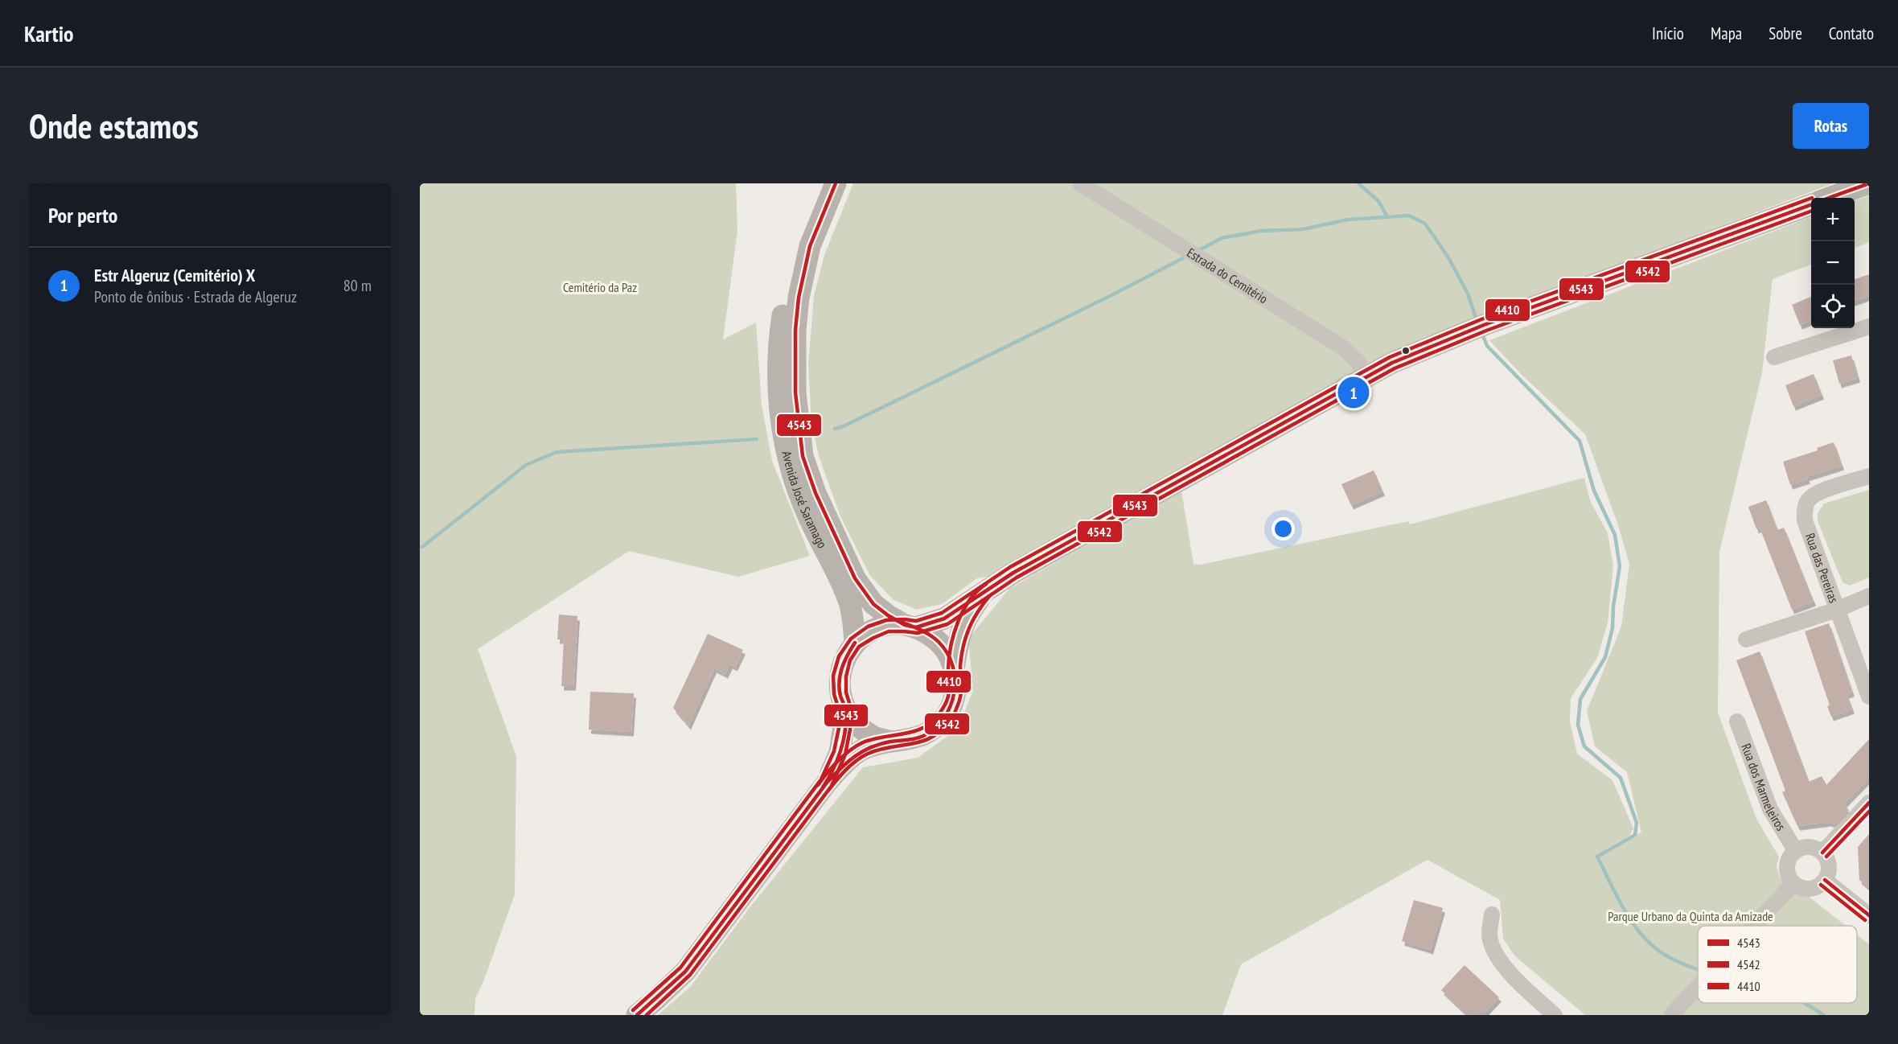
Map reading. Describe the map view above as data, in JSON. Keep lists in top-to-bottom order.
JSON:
{
  "streets": {
    "main road": ["Avenida José Saramago"],
    "street": ["Estrada do Cemitério", "Rua das Pereiras", "Rua dos Marmeleiros"]
  },
  "parks": ["Cemitério da Paz", "Parque Urbano da Quinta da Amizade"],
  "lines": ["transit line 4543", "transit line 4410", "transit line 4542"],
  "legend": ["4543", "4542", "4410"],
  "page": {
    "header": "Kartio",
    "nav": [
      "Início",
      "Mapa",
      "Sobre",
      "Contato"
    ],
    "buttons": "Rotas",
    "title": "Onde estamos",
    "heading": "Por perto",
    "map_buttons": ["+", "−"],
    "list": [
      {
        "mark": "1",
        "name": "Estr Algeruz (Cemitério) X",
        "note": "Ponto de ônibus · Estrada de Algeruz",
        "value": "80 m"
      }
    ],
    "pins": "1"
  }
}
